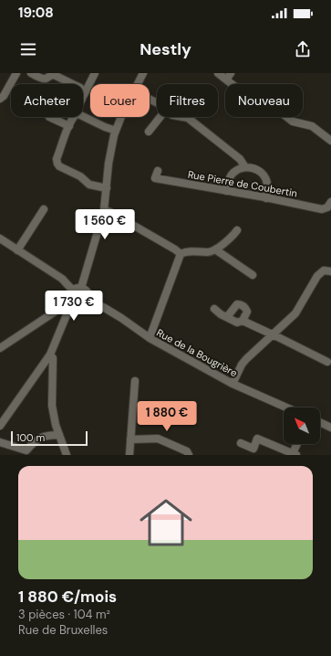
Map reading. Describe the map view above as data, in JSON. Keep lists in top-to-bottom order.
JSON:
{
  "streets": {
    "street": ["Rue Pierre de Coubertin", "Rue de la Bougrière"]
  },
  "scale_bar": "100 m",
  "north": "top left",
  "page": {
    "status": "19:08",
    "header": "Nestly",
    "chip": [
      "Acheter",
      "Louer",
      "Filtres",
      "Nouveau"
    ],
    "price": ["1 560 €", "1 730 €", "1 880 €"],
    "scale": "100 m",
    "list": [
      {
        "name": "1 880 €/mois",
        "note": "3 pièces · 104 m² · Rue de Bruxelles"
      }
    ]
  }
}
